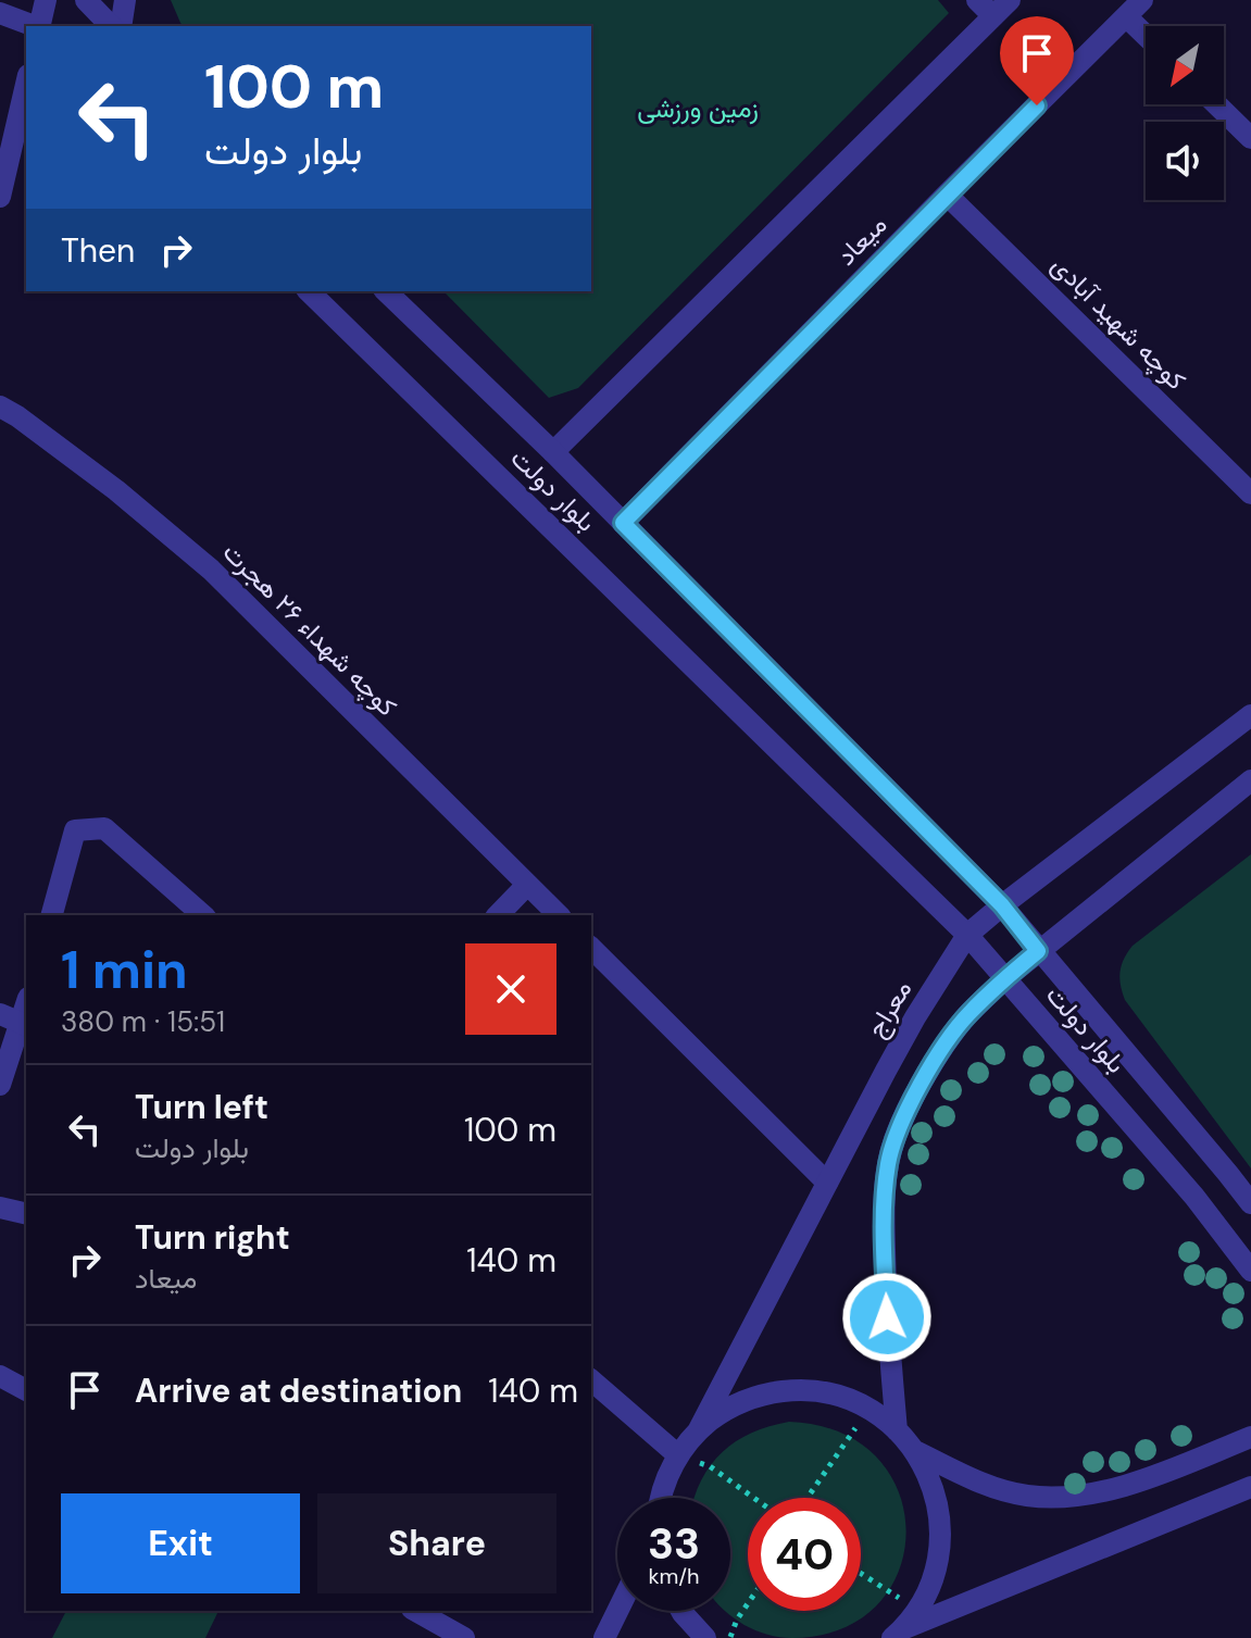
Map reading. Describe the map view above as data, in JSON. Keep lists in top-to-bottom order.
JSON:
{
  "streets": {
    "street": [
      "میعاد",
      "کوچه شهید آبادی",
      "بلوار دولت",
      "کوچه شهداء ۲۶ هجرت",
      "معراج"
    ]
  },
  "crossings": [
    ["میعاد", "کوچه شهید آبادی"],
    ["میعاد", "بلوار دولت"],
    ["بلوار دولت", "معراج"]
  ],
  "parks": ["زمین ورزشی"],
  "north": "bottom left",
  "page": {
    "turn": ["100 m", "بلوار دولت"],
    "then": "Then",
    "heading": ["1 min", "380 m · 15:51"],
    "list": [
      {
        "name": "Turn left",
        "note": "بلوار دولت",
        "value": "100 m"
      },
      {
        "name": "Turn right",
        "note": "میعاد",
        "value": "140 m"
      },
      {
        "name": "Arrive at destination",
        "value": "140 m"
      }
    ],
    "buttons": ["Exit", "Share"],
    "speed": "33 km/h",
    "limit": "40"
  }
}
